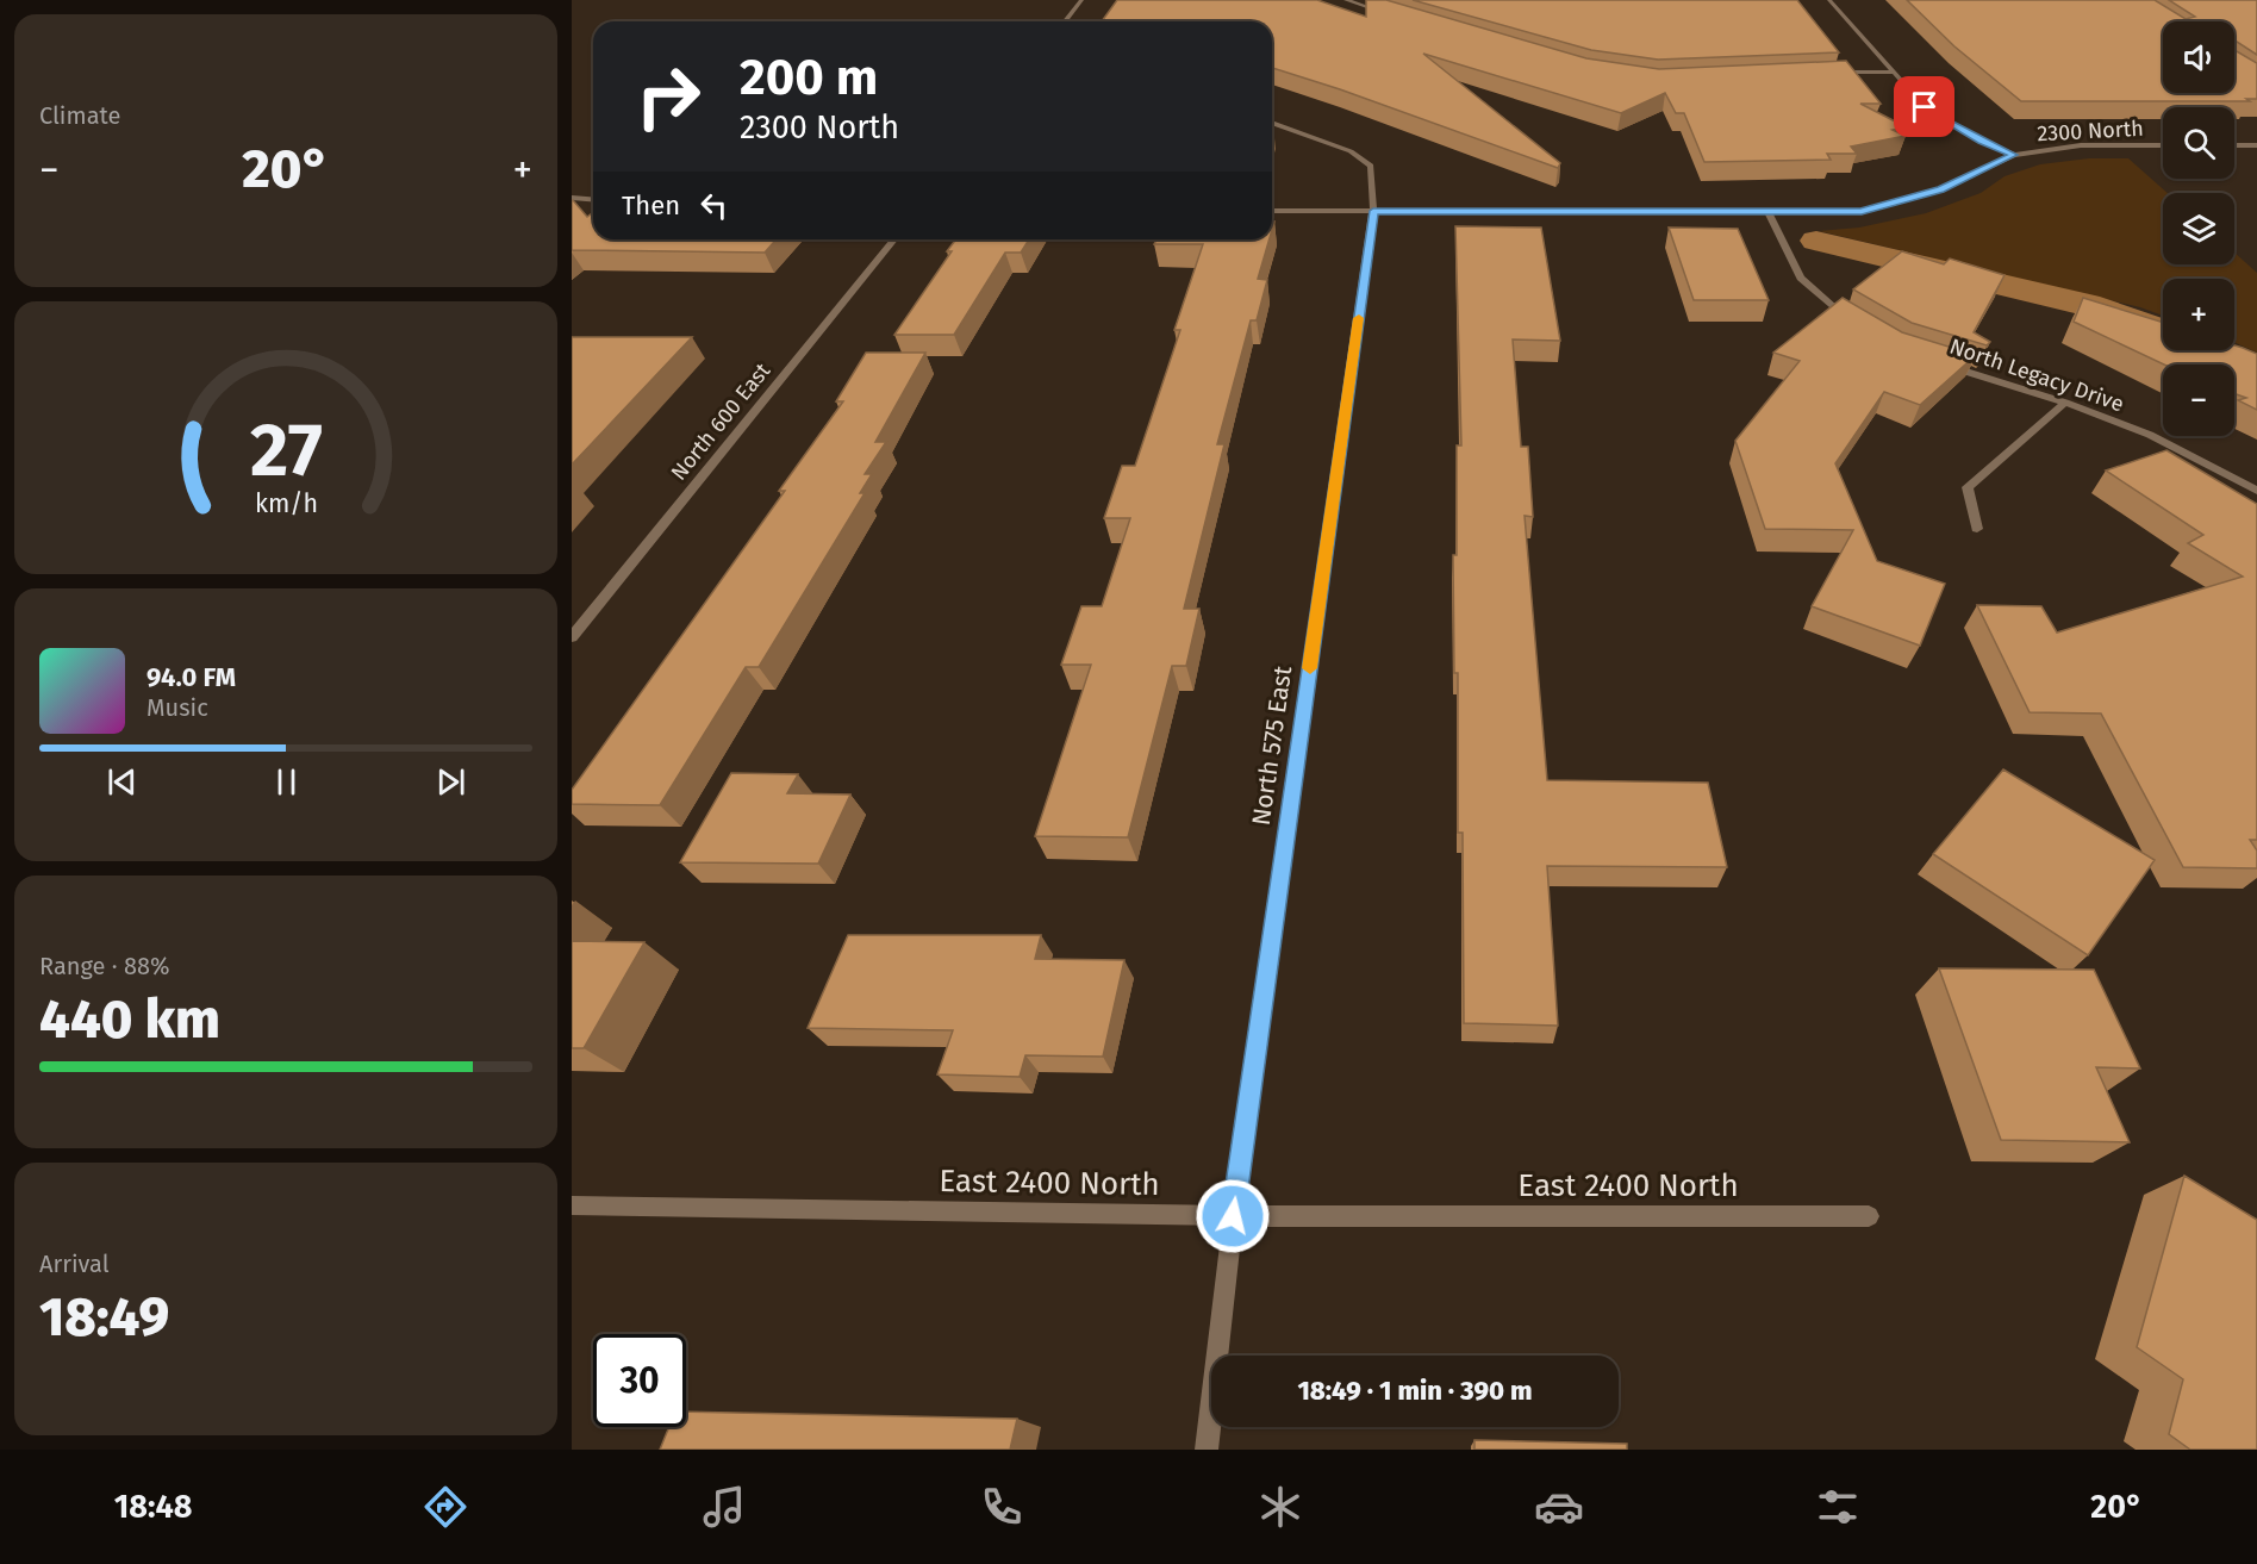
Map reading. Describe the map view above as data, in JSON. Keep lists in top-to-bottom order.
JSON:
{
  "streets": {
    "street": [
      "2300 North",
      "North Legacy Drive",
      "North 600 East",
      "North 575 East",
      "East 2400 North"
    ]
  },
  "crossings": [
    ["2300 North", "North 575 East"],
    ["North 575 East", "East 2400 North"]
  ],
  "page": {
    "tile": [
      "Climate",
      ["Range · 88%", "440 km"],
      ["Arrival", "18:49"]
    ],
    "map_buttons": ["+", "−"],
    "turn": ["200 m", "2300 North"],
    "heat": ["−", "20°", "+"],
    "then": "Then",
    "song": ["94.0 FM", "Music"],
    "limit": "30",
    "trip": "18:49 · 1 min · 390 m",
    "tabs": ["18:48", "20°"],
    "gauge": ["27", "km/h"]
  }
}
